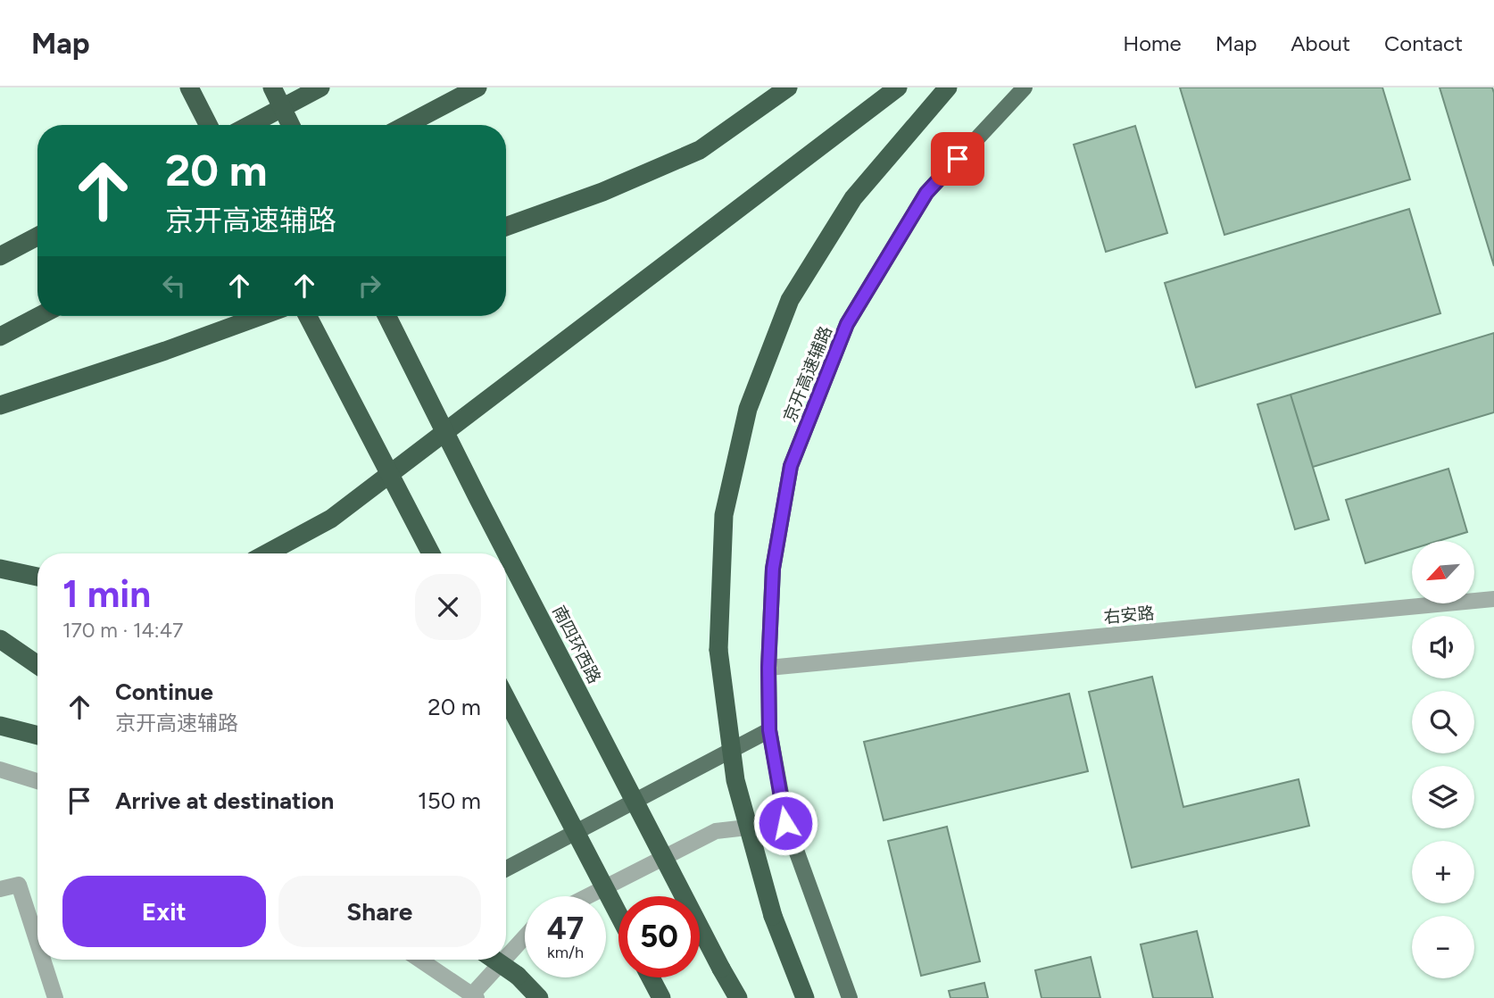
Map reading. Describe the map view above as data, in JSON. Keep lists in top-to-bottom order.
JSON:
{
  "streets": {
    "highway": ["南四环西路"],
    "main road": ["京开高速辅路"],
    "street": ["右安路"]
  },
  "crossings": [
    ["京开高速辅路", "右安路"]
  ],
  "north": "bottom left",
  "page": {
    "header": "Map",
    "nav": [
      "Home",
      "Map",
      "About",
      "Contact"
    ],
    "turn": ["20 m", "京开高速辅路"],
    "map_buttons": ["+", "−"],
    "heading": ["1 min", "170 m · 14:47"],
    "list": [
      {
        "name": "Continue",
        "note": "京开高速辅路",
        "value": "20 m"
      },
      {
        "name": "Arrive at destination",
        "value": "150 m"
      }
    ],
    "buttons": ["Exit", "Share"],
    "speed": "47 km/h",
    "limit": "50"
  }
}
